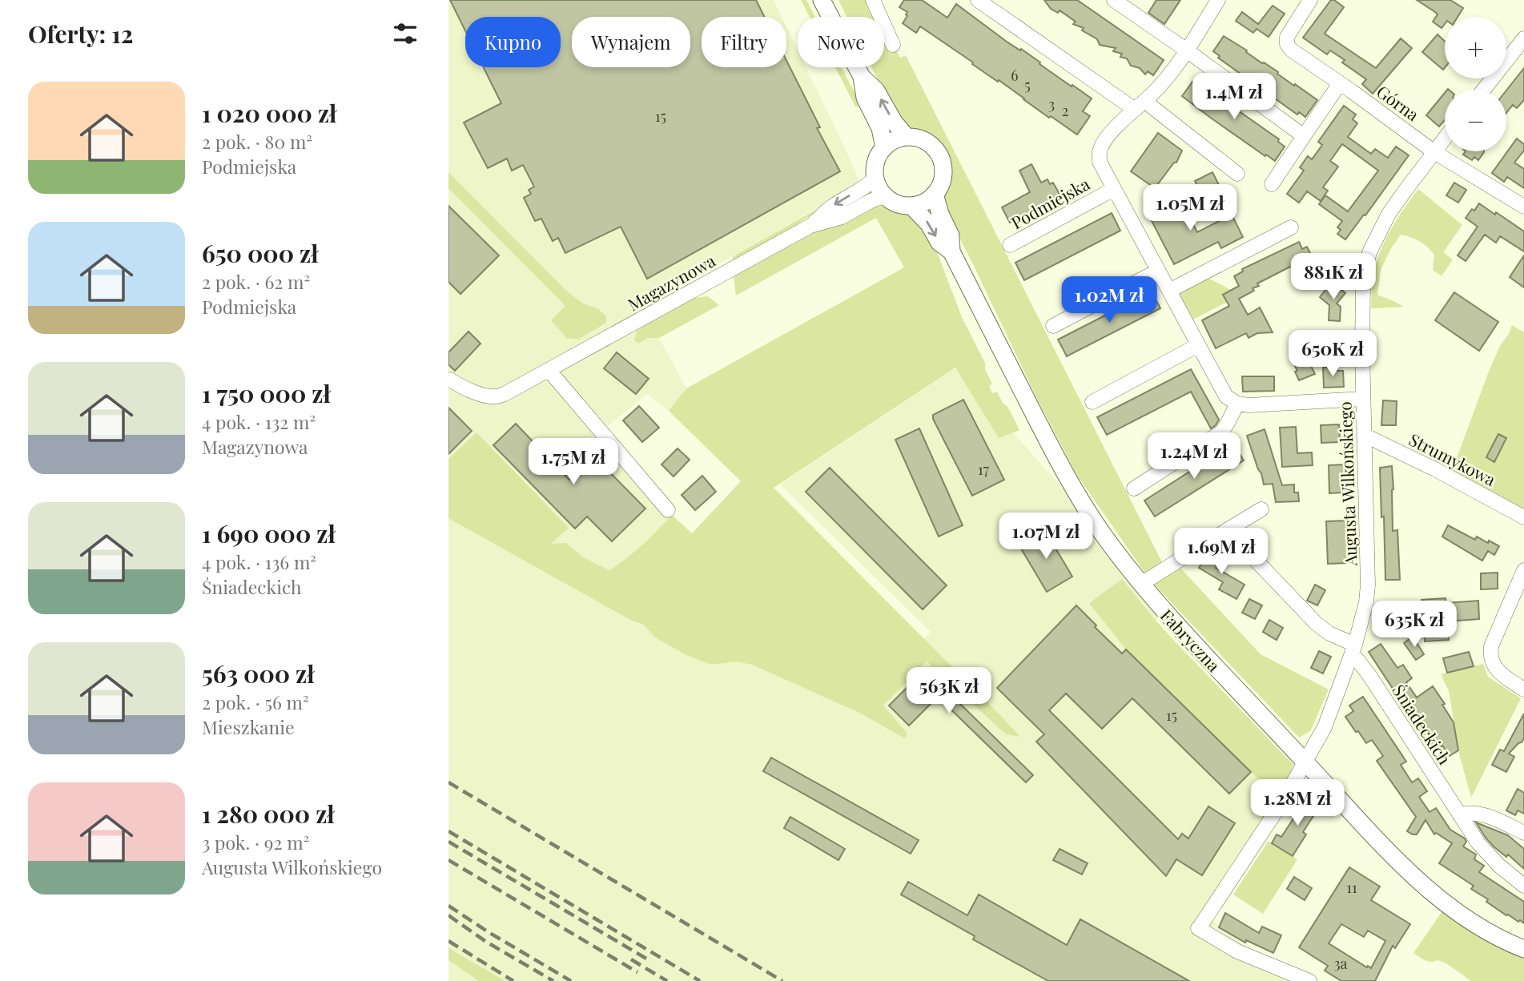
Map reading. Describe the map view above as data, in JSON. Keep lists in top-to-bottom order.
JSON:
{
  "streets": {
    "street": [
      "Górna",
      "Podmiejska",
      "Magazynowa",
      "Strumykowa",
      "Augusta Wilkońskiego",
      "Fabryczna",
      "Śniadeckich"
    ]
  },
  "crossings": [
    ["Górna", "Augusta Wilkońskiego"],
    ["Magazynowa", "Fabryczna"],
    ["Strumykowa", "Augusta Wilkońskiego"],
    ["Augusta Wilkońskiego", "Fabryczna"],
    ["Augusta Wilkońskiego", "Śniadeckich"]
  ],
  "house_numbers": [
    "6",
    "5",
    "3",
    "2",
    "15",
    "17",
    "15",
    "11",
    "3a"
  ],
  "page": {
    "heading": "Oferty: 12",
    "map_buttons": ["+", "−"],
    "chip": [
      "Kupno",
      "Wynajem",
      "Filtry",
      "Nowe"
    ],
    "list": [
      {
        "name": "1 020 000 zł",
        "note": "2 pok. · 80 m² · Podmiejska"
      },
      {
        "name": "650 000 zł",
        "note": "2 pok. · 62 m² · Podmiejska"
      },
      {
        "name": "1 750 000 zł",
        "note": "4 pok. · 132 m² · Magazynowa"
      },
      {
        "name": "1 690 000 zł",
        "note": "4 pok. · 136 m² · Śniadeckich"
      },
      {
        "name": "563 000 zł",
        "note": "2 pok. · 56 m² · Mieszkanie"
      },
      {
        "name": "1 280 000 zł",
        "note": "3 pok. · 92 m² · Augusta Wilkońskiego"
      }
    ],
    "price": [
      "1.4M zł",
      "1.05M zł",
      "881K zł",
      "1.02M zł",
      "650K zł",
      "1.24M zł",
      "1.75M zł",
      "1.07M zł",
      "1.69M zł",
      "635K zł",
      "563K zł",
      "1.28M zł"
    ]
  }
}
